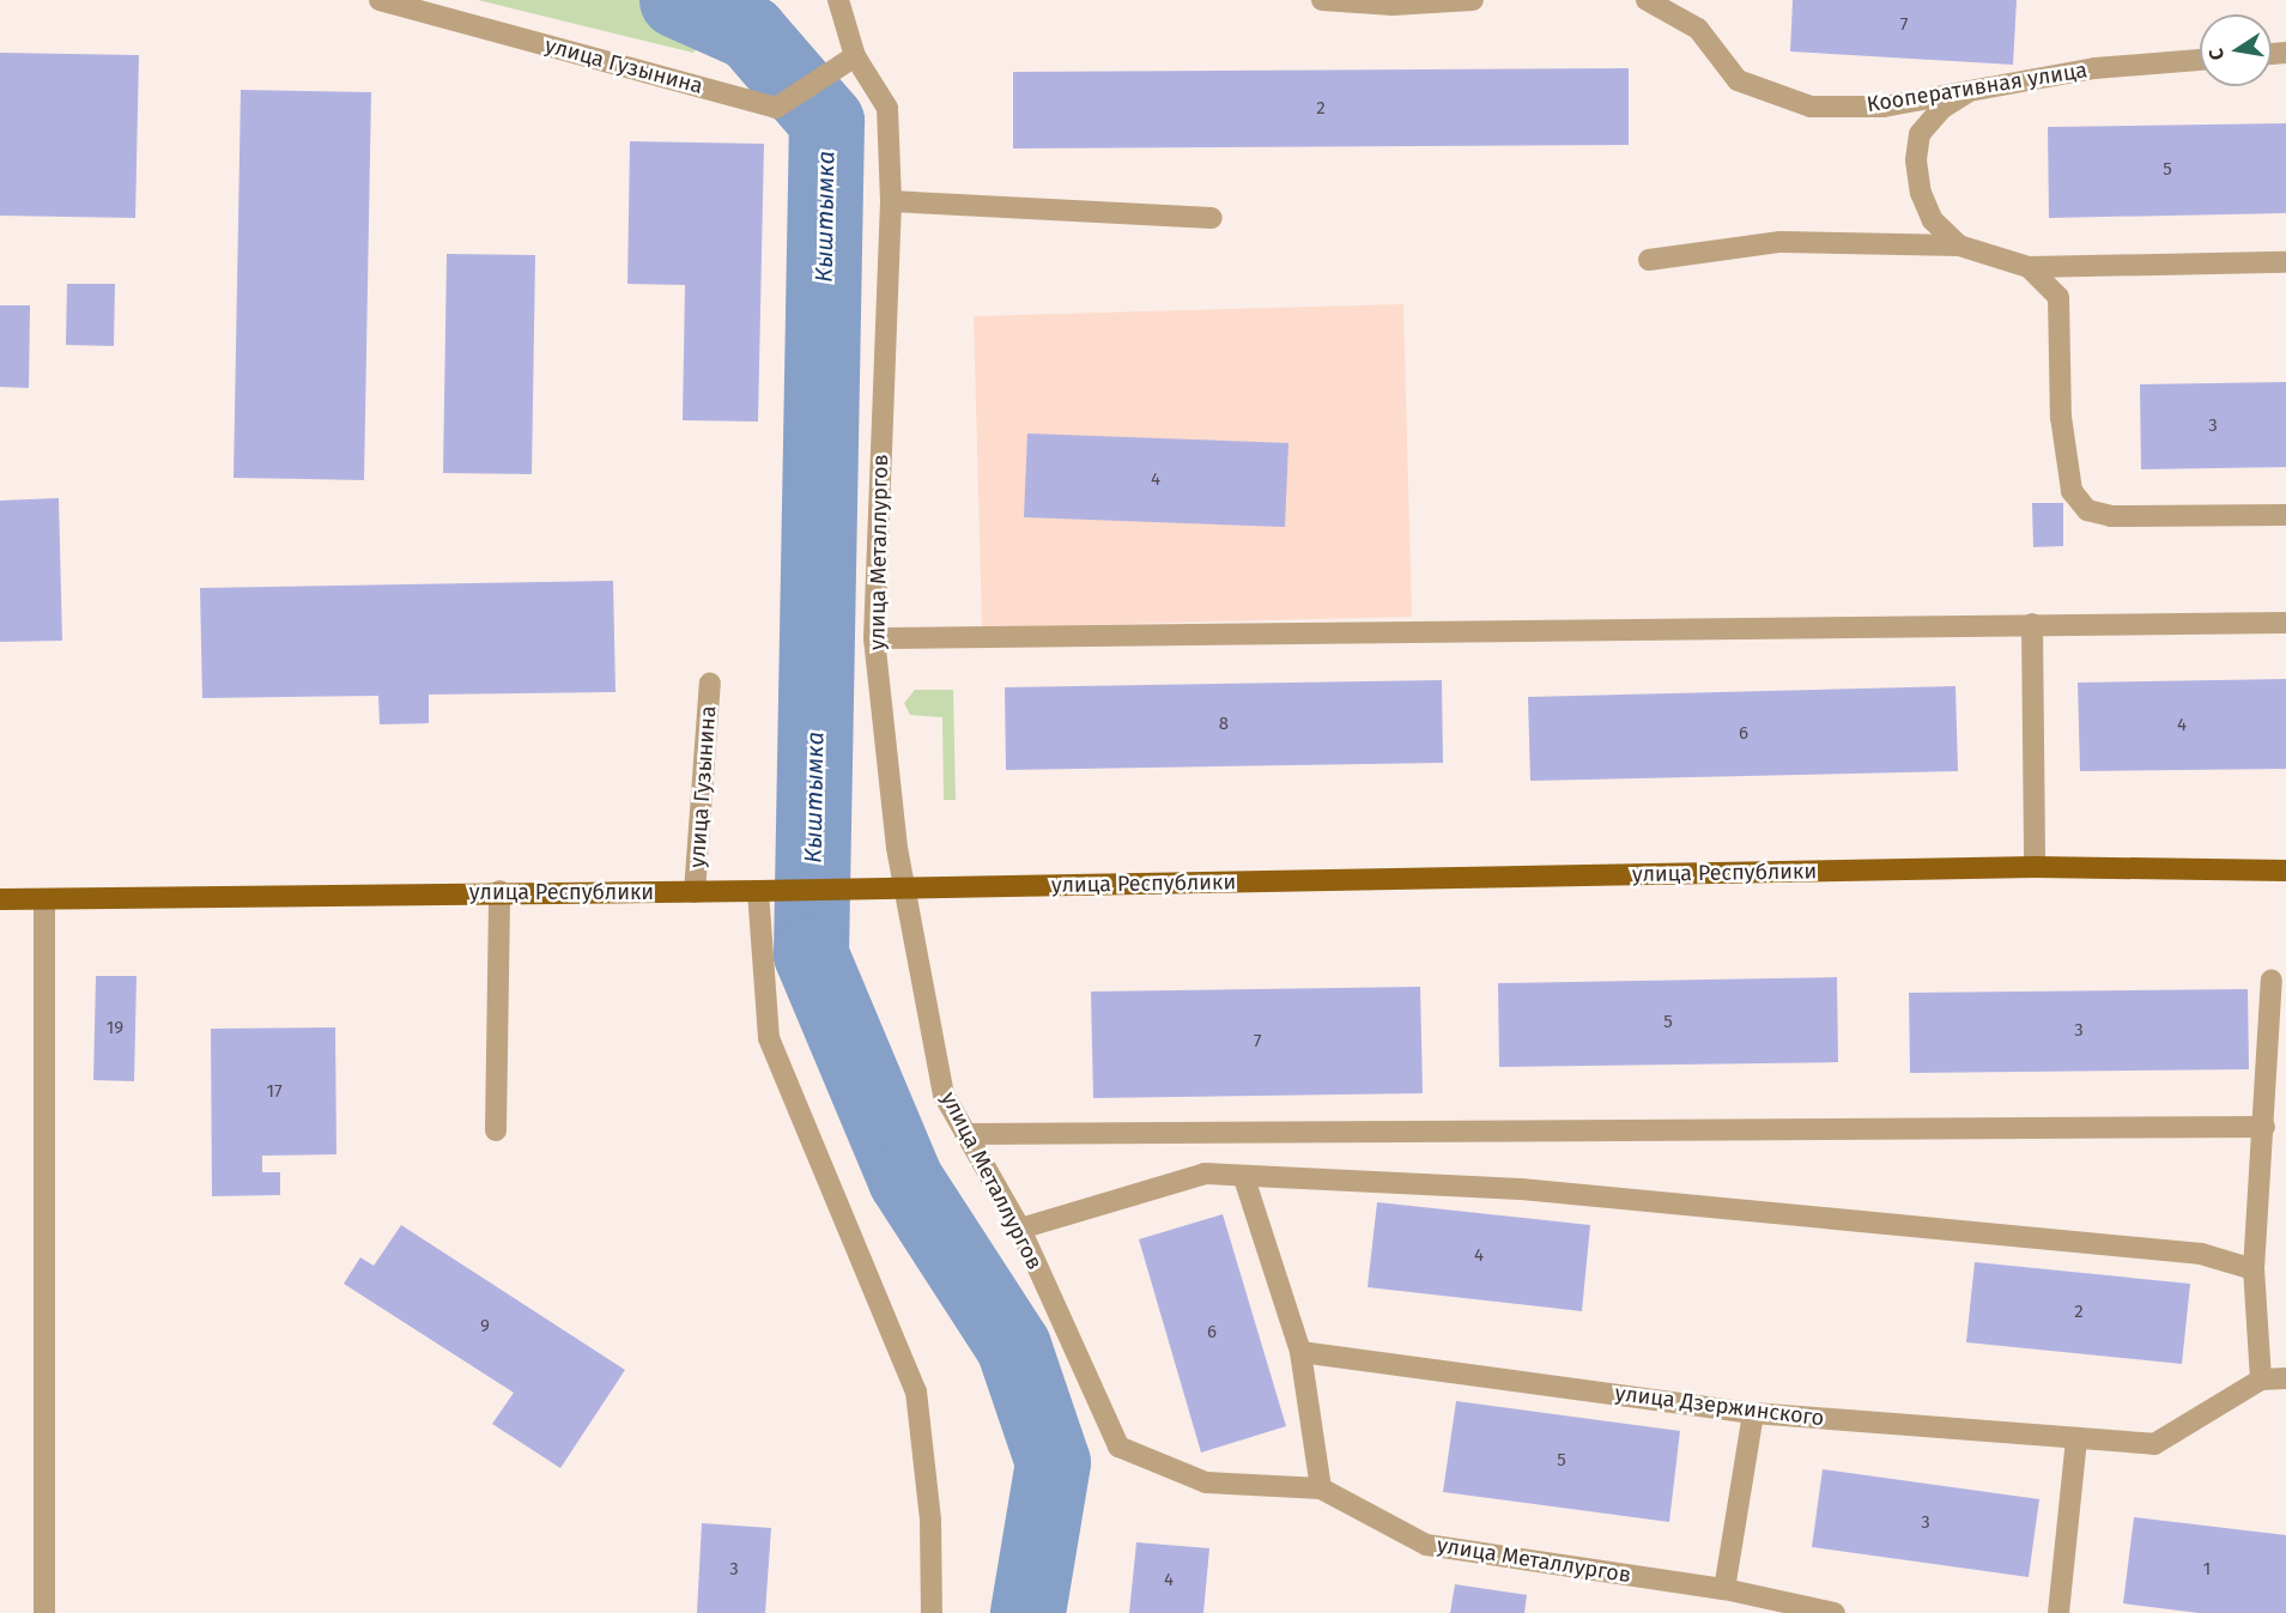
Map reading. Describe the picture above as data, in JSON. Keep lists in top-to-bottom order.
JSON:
{
  "streets": {
    "main road": ["улица Республики"],
    "street": [
      "улица Гузынина",
      "Кооперативная улица",
      "улица Металлургов",
      "улица Дзержинского"
    ]
  },
  "crossings": [
    ["улица Гузынина", "улица Металлургов"],
    ["улица Гузынина", "улица Республики"],
    ["улица Металлургов", "улица Республики"]
  ],
  "water": ["Кыштымка"],
  "house_numbers": [
    "7",
    "2",
    "5",
    "3",
    "4",
    "8",
    "4",
    "6",
    "5",
    "19",
    "3",
    "7",
    "17",
    "4",
    "2",
    "9",
    "6",
    "5",
    "3",
    "3",
    "1",
    "4"
  ],
  "north": "left"
}
